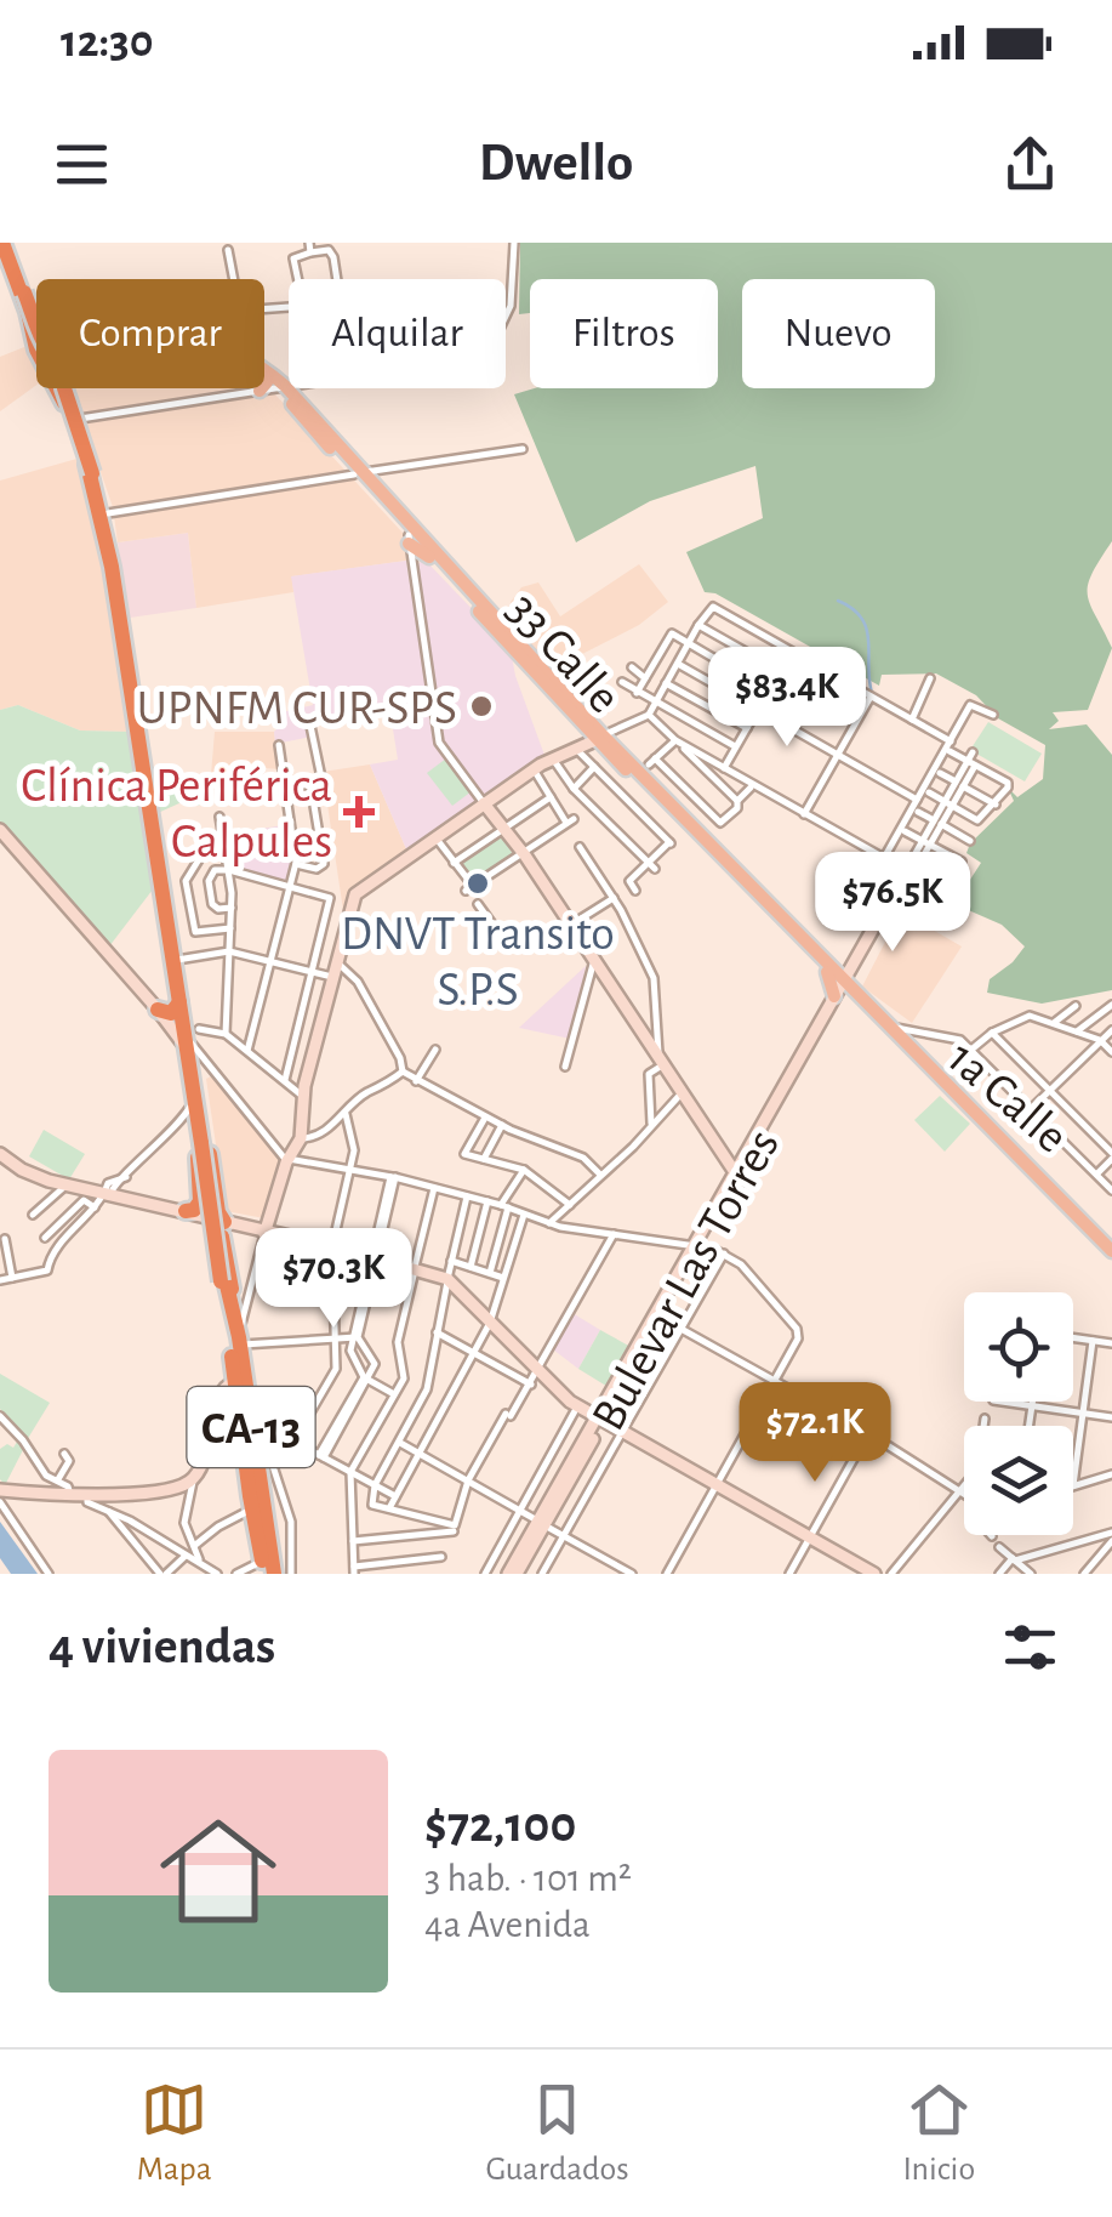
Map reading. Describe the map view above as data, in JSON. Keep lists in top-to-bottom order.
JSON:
{
  "streets": {
    "highway": ["CA-13"],
    "main road": ["33 Calle"],
    "street": ["1a Calle", "Bulevar Las Torres"]
  },
  "crossings": [
    ["33 Calle", "1a Calle"],
    ["33 Calle", "Bulevar Las Torres"]
  ],
  "places": {
    "other": ["UPNFM CUR-SPS", "DNVT Transito S.P.S"],
    "health": ["Clínica Periférica Calpules"]
  },
  "page": {
    "status": "12:30",
    "header": "Dwello",
    "chip": [
      "Comprar",
      "Alquilar",
      "Filtros",
      "Nuevo"
    ],
    "price": [
      "$83.4K",
      "$76.5K",
      "$70.3K",
      "$72.1K"
    ],
    "heading": "4 viviendas",
    "list": [
      {
        "name": "$72,100",
        "note": "3 hab. · 101 m² · 4a Avenida"
      }
    ],
    "tabs": ["Mapa", "Guardados", "Inicio"]
  }
}
